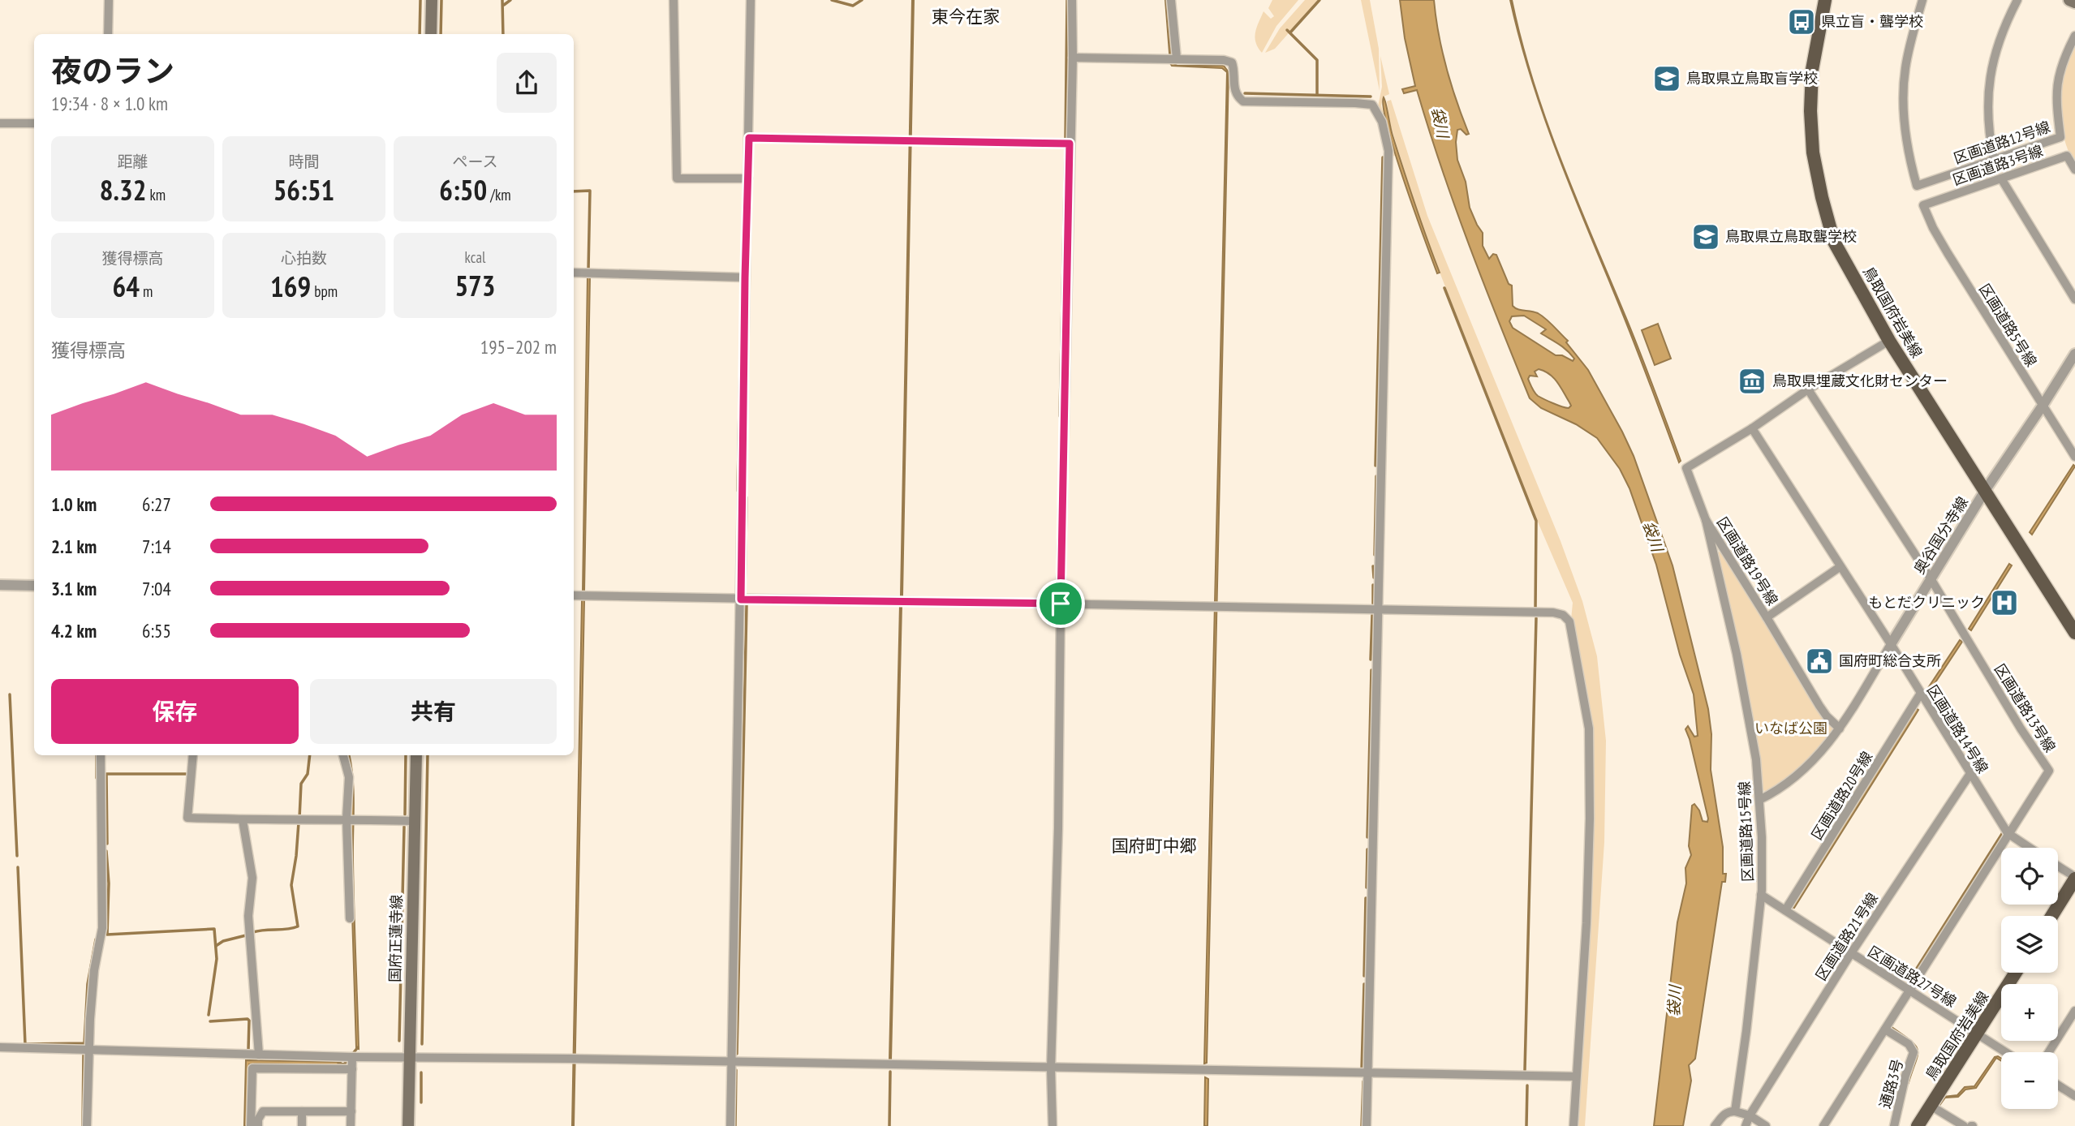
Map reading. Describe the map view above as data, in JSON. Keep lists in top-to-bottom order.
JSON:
{
  "streets": {
    "main road": ["鳥取国府岩美線", "国府正蓮寺線"],
    "street": [
      "区画道路12号線",
      "区画道路3号線",
      "区画道路5号線",
      "奥谷国分寺線",
      "区画道路19号線",
      "区画道路13号線",
      "区画道路14号線",
      "区画道路20号線",
      "区画道路15号線",
      "区画道路21号線",
      "区画道路27号線",
      "通路3号"
    ]
  },
  "crossings": [
    ["区画道路3号線", "区画道路5号線"],
    ["鳥取国府岩美線", "奥谷国分寺線"],
    ["鳥取国府岩美線", "区画道路27号線"],
    ["区画道路5号線", "奥谷国分寺線"],
    ["奥谷国分寺線", "区画道路13号線"],
    ["奥谷国分寺線", "区画道路14号線"],
    ["奥谷国分寺線", "区画道路15号線"],
    ["区画道路19号線", "区画道路14号線"],
    ["区画道路19号線", "区画道路15号線"],
    ["区画道路13号線", "区画道路14号線"],
    ["区画道路13号線", "区画道路27号線"],
    ["区画道路13号線", "通路3号"],
    ["区画道路14号線", "区画道路20号線"],
    ["区画道路14号線", "区画道路21号線"],
    ["区画道路20号線", "区画道路27号線"],
    ["区画道路15号線", "区画道路27号線"],
    ["区画道路21号線", "区画道路27号線"]
  ],
  "districts": ["東今在家", "国府町中郷"],
  "water": ["袋川"],
  "parks": ["いなば公園"],
  "places": {
    "bus stop": ["県立盲・聾学校"],
    "school or university": ["鳥取県立鳥取盲学校", "鳥取県立鳥取聾学校"],
    "museum": ["鳥取県埋蔵文化財センター"],
    "hospital": ["もとだクリニック"],
    "public building": ["国府町総合支所"]
  },
  "page": {
    "heading": ["夜のラン", "19:34 · 8 × 1.0 km"],
    "stats": [
      ["距離", "8.32 km"],
      ["時間", "56:51"],
      ["ペース", "6:50 /km"],
      ["獲得標高", "64 m"],
      ["心拍数", "169 bpm"],
      ["kcal", "573"]
    ],
    "chart": ["獲得標高", "195–202 m"],
    "list": [
      {
        "name": "1.0 km",
        "note": "6:27"
      },
      {
        "name": "2.1 km",
        "note": "7:14"
      },
      {
        "name": "3.1 km",
        "note": "7:04"
      },
      {
        "name": "4.2 km",
        "note": "6:55"
      }
    ],
    "buttons": ["保存", "共有"],
    "map_buttons": ["+", "−"]
  }
}
